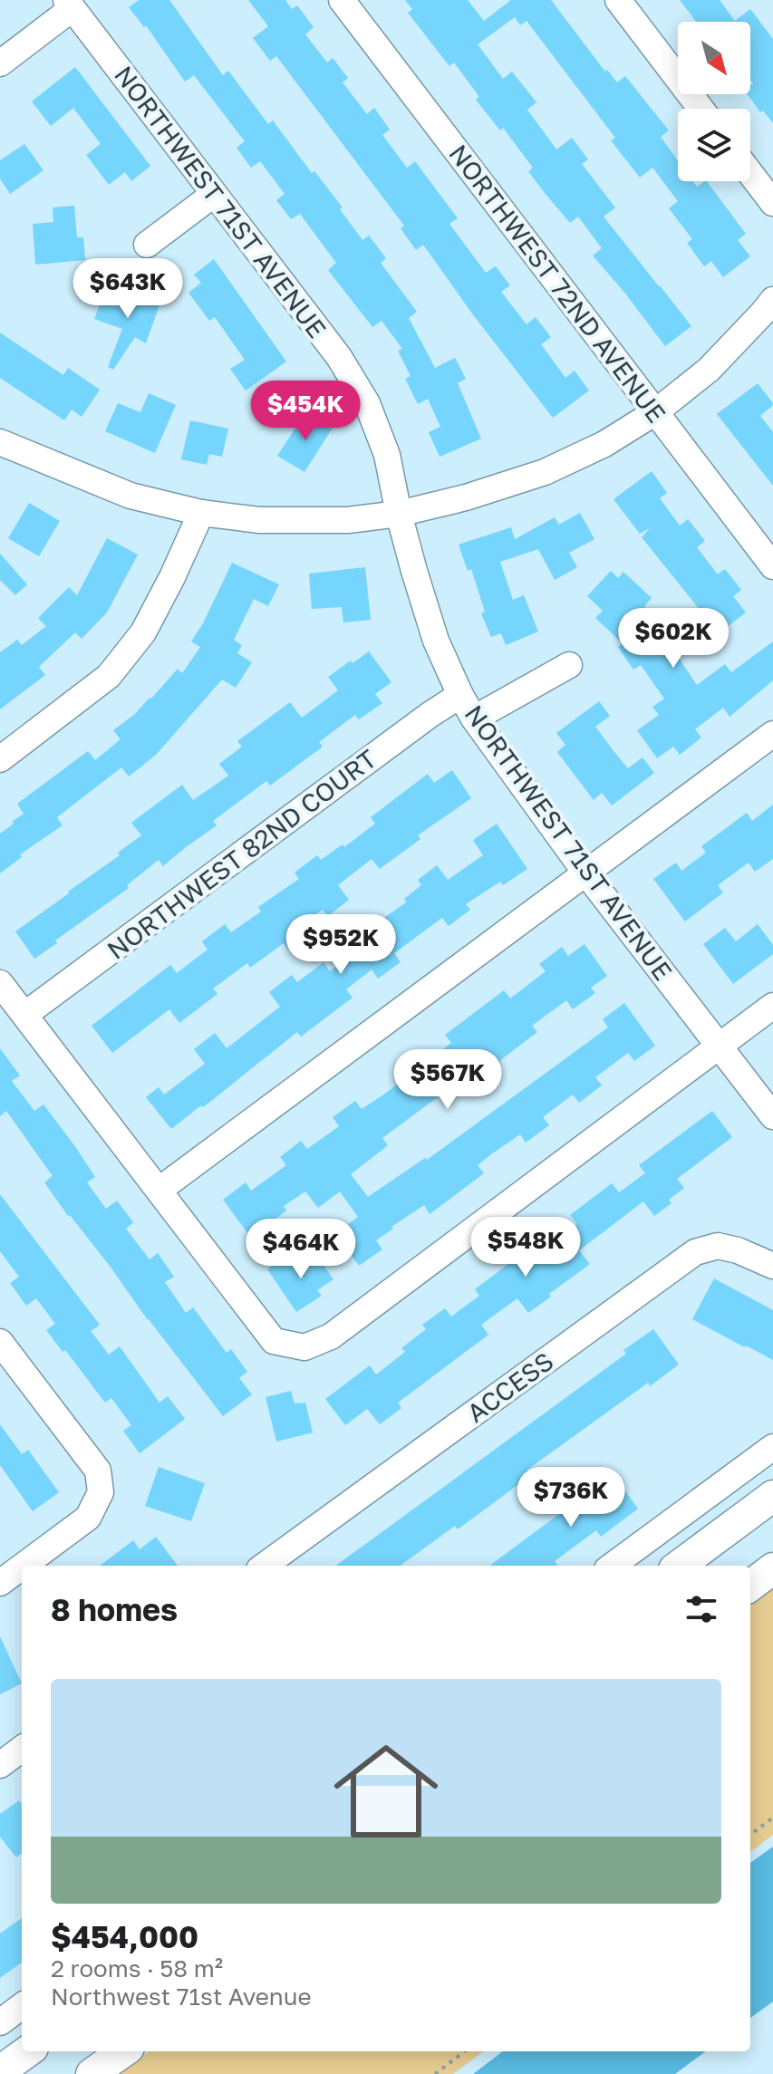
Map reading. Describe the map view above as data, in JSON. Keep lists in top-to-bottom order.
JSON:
{
  "streets": {
    "street": [
      "NORTHWEST 71ST AVENUE",
      "NORTHWEST 72ND AVENUE",
      "NORTHWEST 82ND COURT",
      "ACCESS"
    ]
  },
  "crossings": [
    ["NORTHWEST 71ST AVENUE", "NORTHWEST 82ND COURT"]
  ],
  "north": "bottom right",
  "page": {
    "price": [
      "$643K",
      "$454K",
      "$602K",
      "$952K",
      "$567K",
      "$548K",
      "$464K",
      "$736K"
    ],
    "heading": "8 homes",
    "list": [
      {
        "name": "$454,000",
        "note": "2 rooms · 58 m² · Northwest 71st Avenue"
      }
    ]
  }
}
